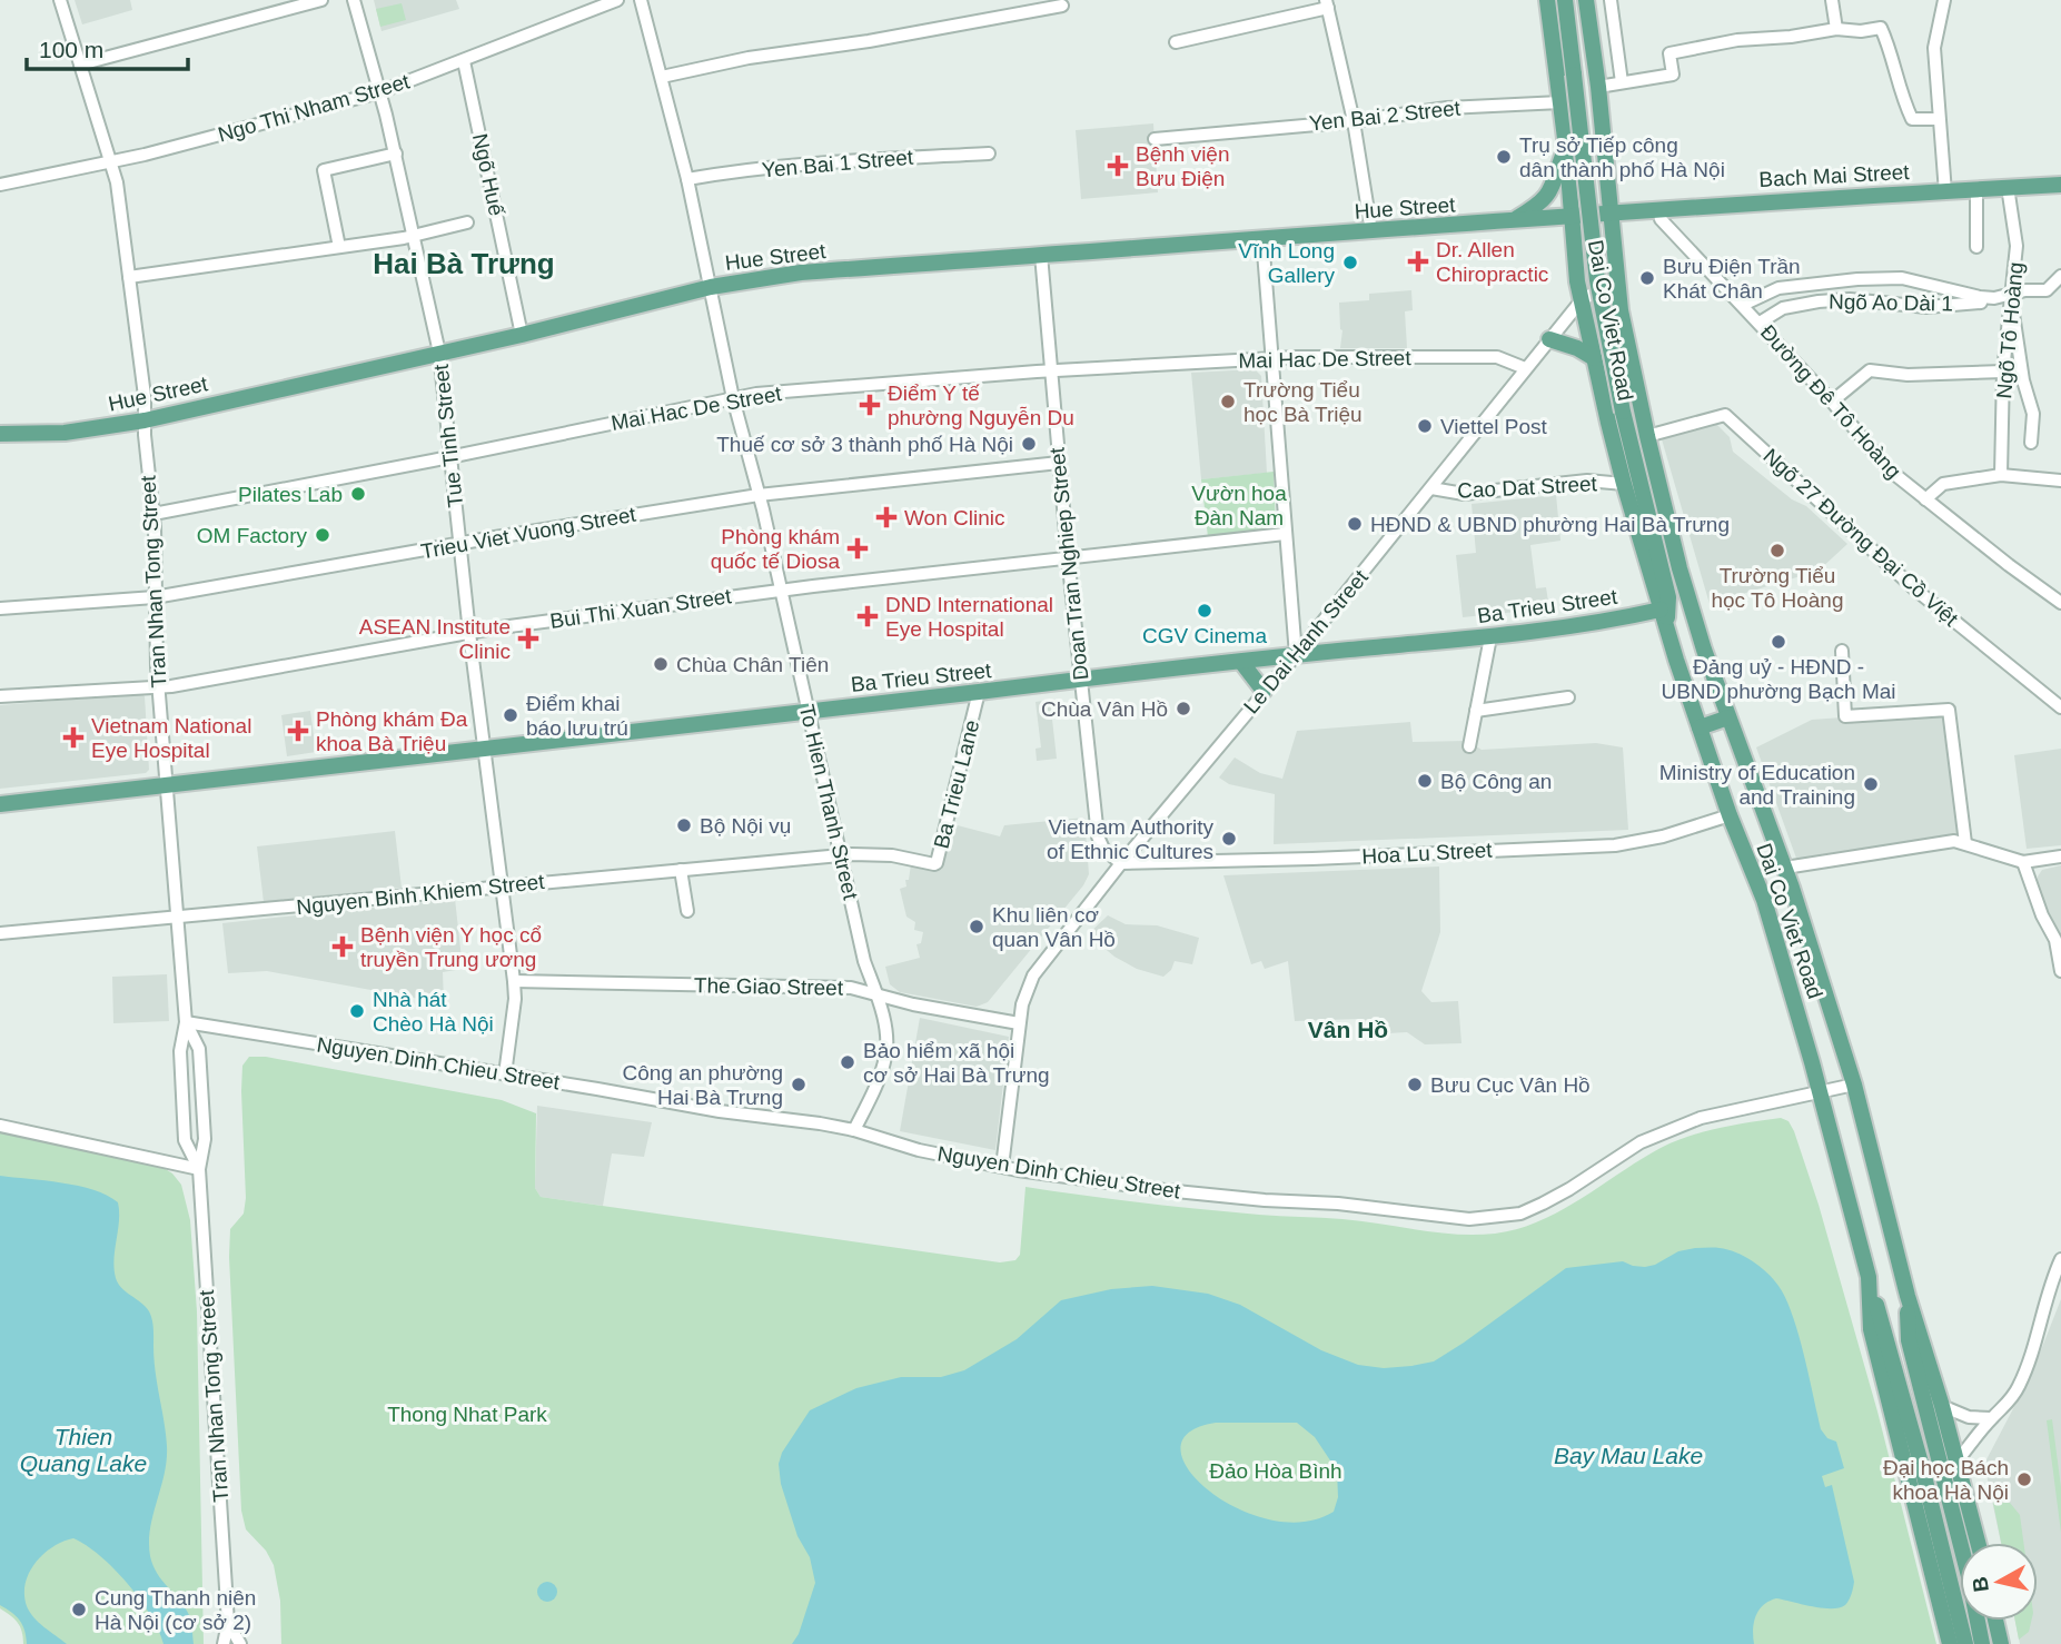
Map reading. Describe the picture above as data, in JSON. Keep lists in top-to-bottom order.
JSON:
{
  "streets": {
    "main road": [
      "Bach Mai Street",
      "Hue Street",
      "Dai Co Viet Road",
      "Ba Trieu Street"
    ],
    "street": [
      "Ngo Thi Nham Street",
      "Yen Bai 2 Street",
      "Yen Bai 1 Street",
      "Ngõ Huế",
      "Ngõ Ao Dài 1",
      "Ngõ Tô Hoàng",
      "Mai Hac De Street",
      "Đường Đê Tô Hoàng",
      "Tue Tinh Street",
      "Cao Dat Street",
      "Trieu Viet Vuong Street",
      "Ngõ 27 Đường Đại Cồ Việt",
      "Doan Tran Nghiep Street",
      "Tran Nhan Tong Street",
      "Bui Thi Xuan Street",
      "Le Dai Hanh Street",
      "To Hien Thanh Street",
      "Hoa Lu Street",
      "Nguyen Binh Khiem Street",
      "The Giao Street",
      "Nguyen Dinh Chieu Street"
    ]
  },
  "crossings": [
    ["Ngo Thi Nham Street", "Ngõ Huế"],
    ["Ngo Thi Nham Street", "Tue Tinh Street"],
    ["Ngo Thi Nham Street", "Tran Nhan Tong Street"],
    ["Yen Bai 2 Street", "Dai Co Viet Road"],
    ["Yen Bai 1 Street", "To Hien Thanh Street"],
    ["Ngõ Huế", "Hue Street"],
    ["Bach Mai Street", "Hue Street"],
    ["Bach Mai Street", "Dai Co Viet Road"],
    ["Bach Mai Street", "Ngõ Tô Hoàng"],
    ["Bach Mai Street", "Đường Đê Tô Hoàng"],
    ["Hue Street", "Dai Co Viet Road"],
    ["Hue Street", "Tue Tinh Street"],
    ["Hue Street", "Doan Tran Nghiep Street"],
    ["Hue Street", "Tran Nhan Tong Street"],
    ["Hue Street", "To Hien Thanh Street"],
    ["Ngõ Ao Dài 1", "Đường Đê Tô Hoàng"],
    ["Dai Co Viet Road", "Cao Dat Street"],
    ["Dai Co Viet Road", "Ngõ 27 Đường Đại Cồ Việt"],
    ["Dai Co Viet Road", "Ba Trieu Street"],
    ["Dai Co Viet Road", "Le Dai Hanh Street"],
    ["Dai Co Viet Road", "Hoa Lu Street"],
    ["Dai Co Viet Road", "Nguyen Dinh Chieu Street"],
    ["Mai Hac De Street", "Tue Tinh Street"],
    ["Mai Hac De Street", "Doan Tran Nghiep Street"],
    ["Mai Hac De Street", "Tran Nhan Tong Street"],
    ["Mai Hac De Street", "Le Dai Hanh Street"],
    ["Mai Hac De Street", "To Hien Thanh Street"],
    ["Tue Tinh Street", "Trieu Viet Vuong Street"],
    ["Tue Tinh Street", "Ba Trieu Street"],
    ["Tue Tinh Street", "Bui Thi Xuan Street"],
    ["Tue Tinh Street", "Nguyen Binh Khiem Street"],
    ["Tue Tinh Street", "The Giao Street"],
    ["Tue Tinh Street", "Nguyen Dinh Chieu Street"],
    ["Cao Dat Street", "Le Dai Hanh Street"],
    ["Trieu Viet Vuong Street", "Doan Tran Nghiep Street"],
    ["Trieu Viet Vuong Street", "Tran Nhan Tong Street"],
    ["Trieu Viet Vuong Street", "To Hien Thanh Street"],
    ["Doan Tran Nghiep Street", "Ba Trieu Street"],
    ["Doan Tran Nghiep Street", "Bui Thi Xuan Street"],
    ["Doan Tran Nghiep Street", "Le Dai Hanh Street"],
    ["Doan Tran Nghiep Street", "Hoa Lu Street"],
    ["Tran Nhan Tong Street", "Ba Trieu Street"],
    ["Tran Nhan Tong Street", "Bui Thi Xuan Street"],
    ["Tran Nhan Tong Street", "Nguyen Binh Khiem Street"],
    ["Tran Nhan Tong Street", "Nguyen Dinh Chieu Street"],
    ["Ba Trieu Street", "Le Dai Hanh Street"],
    ["Ba Trieu Street", "To Hien Thanh Street"],
    ["Ba Trieu Street", "Nguyen Binh Khiem Street"],
    ["Bui Thi Xuan Street", "To Hien Thanh Street"],
    ["Le Dai Hanh Street", "Hoa Lu Street"],
    ["Le Dai Hanh Street", "The Giao Street"],
    ["Le Dai Hanh Street", "Nguyen Dinh Chieu Street"],
    ["To Hien Thanh Street", "Nguyen Binh Khiem Street"],
    ["To Hien Thanh Street", "The Giao Street"],
    ["To Hien Thanh Street", "Nguyen Dinh Chieu Street"]
  ],
  "districts": ["Hai Bà Trưng", "Vân Hồ"],
  "water": ["Thien Quang Lake", "Bay Mau Lake"],
  "parks": ["Vườn hoa Đàn Nam", "Thong Nhat Park", "Đảo Hòa Bình"],
  "places": {
    "other": [
      "Trụ sở Tiếp công dân thành phố Hà Nội",
      "Vĩnh Long Gallery",
      "Bưu Điện Trần Khát Chân",
      "Trường Tiểu học Bà Triệu",
      "Viettel Post",
      "Thuế cơ sở 3 thành phố Hà Nội",
      "Pilates Lab",
      "HĐND & UBND phường Hai Bà Trưng",
      "OM Factory",
      "Trường Tiểu học Tô Hoàng",
      "CGV Cinema",
      "Đảng uỷ - HĐND - UBND phường Bạch Mai",
      "Chùa Chân Tiên",
      "Chùa Vân Hồ",
      "Điểm khai báo lưu trú",
      "Bộ Công an",
      "Ministry of Education and Training",
      "Bộ Nội vụ",
      "Vietnam Authority of Ethnic Cultures",
      "Khu liên cơ quan Vân Hồ",
      "Nhà hát Chèo Hà Nội",
      "Bảo hiểm xã hội cơ sở Hai Bà Trưng",
      "Công an phường Hai Bà Trưng",
      "Bưu Cục Vân Hồ",
      "Đại học Bách khoa Hà Nội",
      "Cung Thanh niên Hà Nội (cơ sở 2)"
    ],
    "health": [
      "Bệnh viện Bưu Điện",
      "Dr. Allen Chiropractic",
      "Điểm Y tế phường Nguyễn Du",
      "Won Clinic",
      "Phòng khám quốc tế Diosa",
      "DND International Eye Hospital",
      "ASEAN Institute Clinic",
      "Phòng khám Đa khoa Bà Triệu",
      "Vietnam National Eye Hospital",
      "Bệnh viện Y học cổ truyền Trung ương"
    ]
  },
  "scale_bar": "100 m",
  "north": "left"
}
